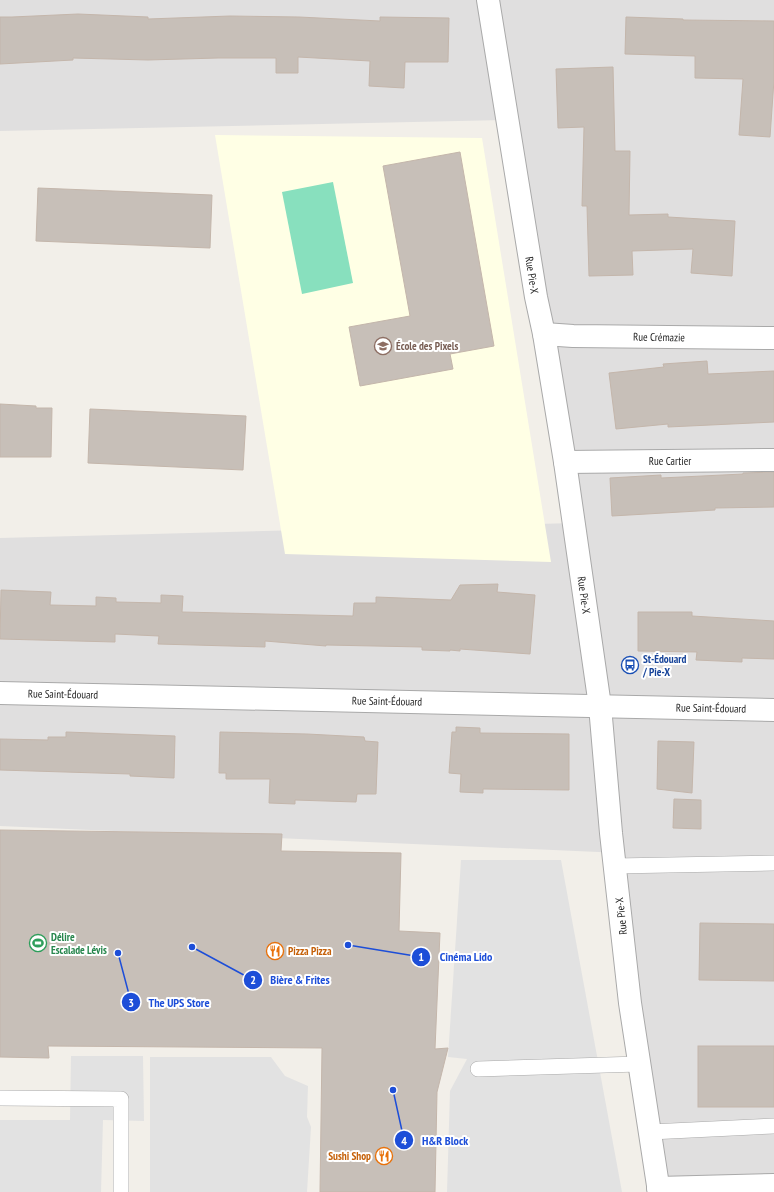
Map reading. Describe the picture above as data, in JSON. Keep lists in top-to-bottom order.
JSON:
{
  "streets": {
    "street": [
      "Rue Pie-X",
      "Rue Crémazie",
      "Rue Cartier",
      "Rue Saint-Édouard"
    ]
  },
  "crossings": [
    ["Rue Pie-X", "Rue Crémazie"],
    ["Rue Pie-X", "Rue Cartier"],
    ["Rue Pie-X", "Rue Saint-Édouard"]
  ],
  "places": {
    "school or university": ["École des Pixels"],
    "bus stop": ["St-Édouard / Pie-X"],
    "sports": ["Délire Escalade Lévis"],
    "other": [
      "Cinéma Lido",
      "Bière & Frites",
      "The UPS Store",
      "H&R Block"
    ],
    "restaurant": ["Pizza Pizza", "Sushi Shop"]
  }
}
